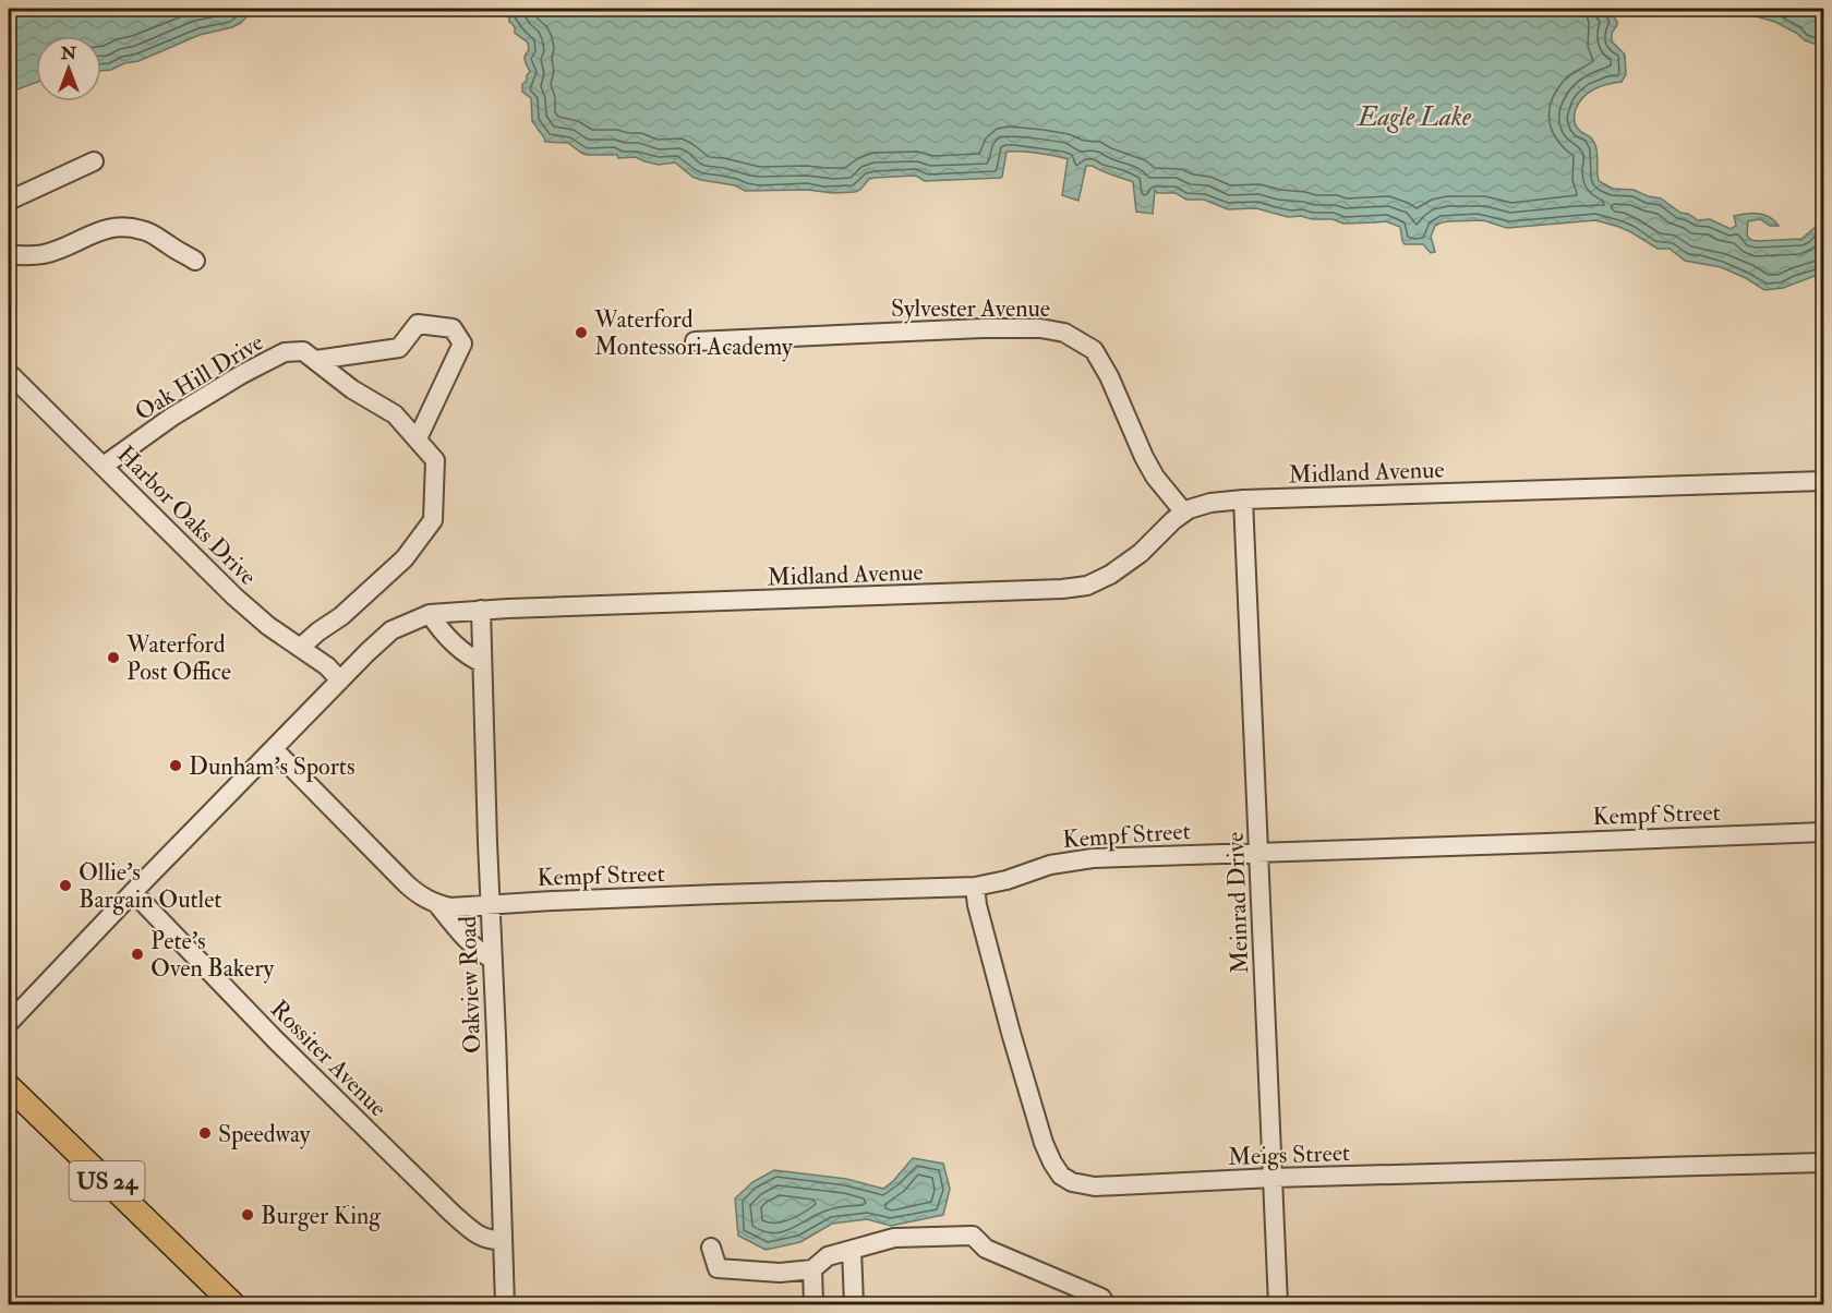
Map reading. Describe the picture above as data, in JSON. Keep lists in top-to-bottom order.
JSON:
{
  "streets": {
    "main road": ["US 24"],
    "street": [
      "Sylvester Avenue",
      "Oak Hill Drive",
      "Midland Avenue",
      "Harbor Oaks Drive",
      "Kempf Street",
      "Meinrad Drive",
      "Oakview Road",
      "Rossiter Avenue",
      "Meigs Street"
    ]
  },
  "crossings": [
    ["Sylvester Avenue", "Midland Avenue"],
    ["Oak Hill Drive", "Harbor Oaks Drive"],
    ["Midland Avenue", "Harbor Oaks Drive"],
    ["Midland Avenue", "Kempf Street"],
    ["Midland Avenue", "Meinrad Drive"],
    ["Midland Avenue", "Oakview Road"],
    ["Midland Avenue", "Rossiter Avenue"],
    ["Kempf Street", "Meinrad Drive"],
    ["Kempf Street", "Oakview Road"],
    ["Kempf Street", "Meigs Street"],
    ["Meinrad Drive", "Meigs Street"],
    ["Oakview Road", "Rossiter Avenue"]
  ],
  "water": ["Eagle Lake"],
  "places": [
    "Waterford Montessori Academy",
    "Waterford Post Office",
    "Dunham's Sports",
    "Ollie's Bargain Outlet",
    "Pete's Oven Bakery",
    "Speedway",
    "Burger King"
  ],
  "north": "top"
}
